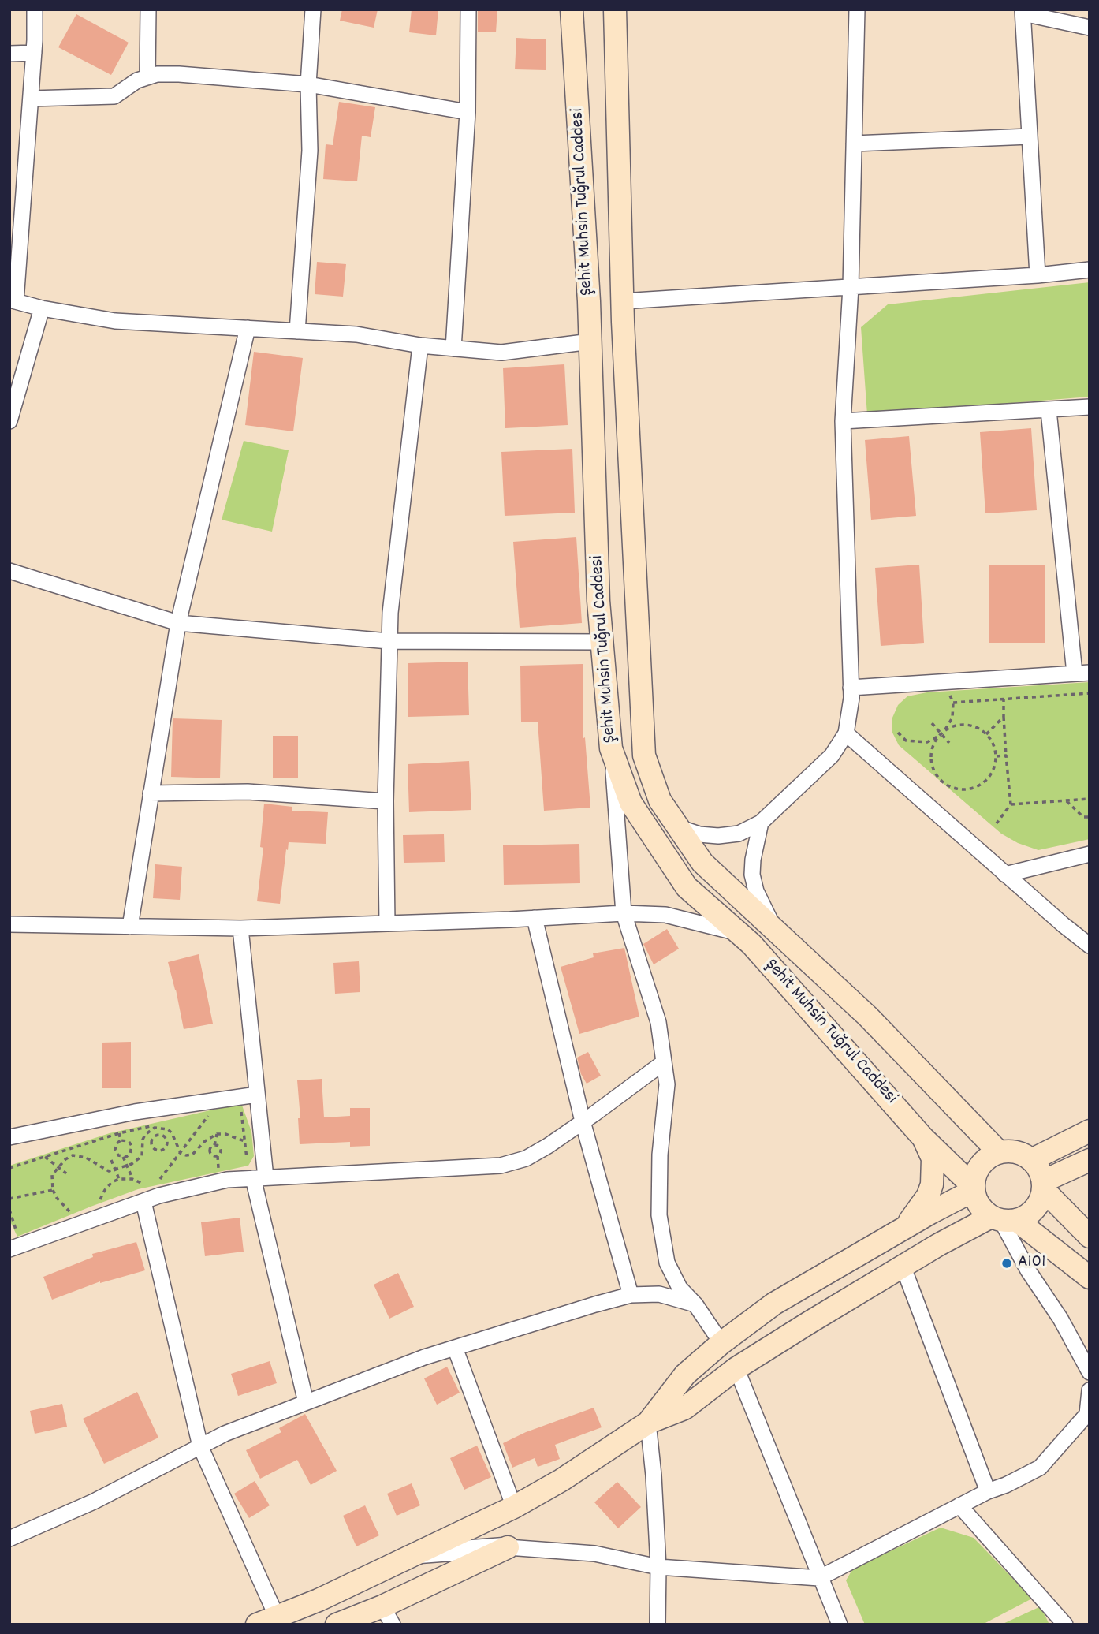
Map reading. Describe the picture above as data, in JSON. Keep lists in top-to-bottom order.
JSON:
{
  "streets": {
    "main road": ["Şehit Muhsin Tuğrul Caddesi"]
  },
  "places": ["A101"]
}
